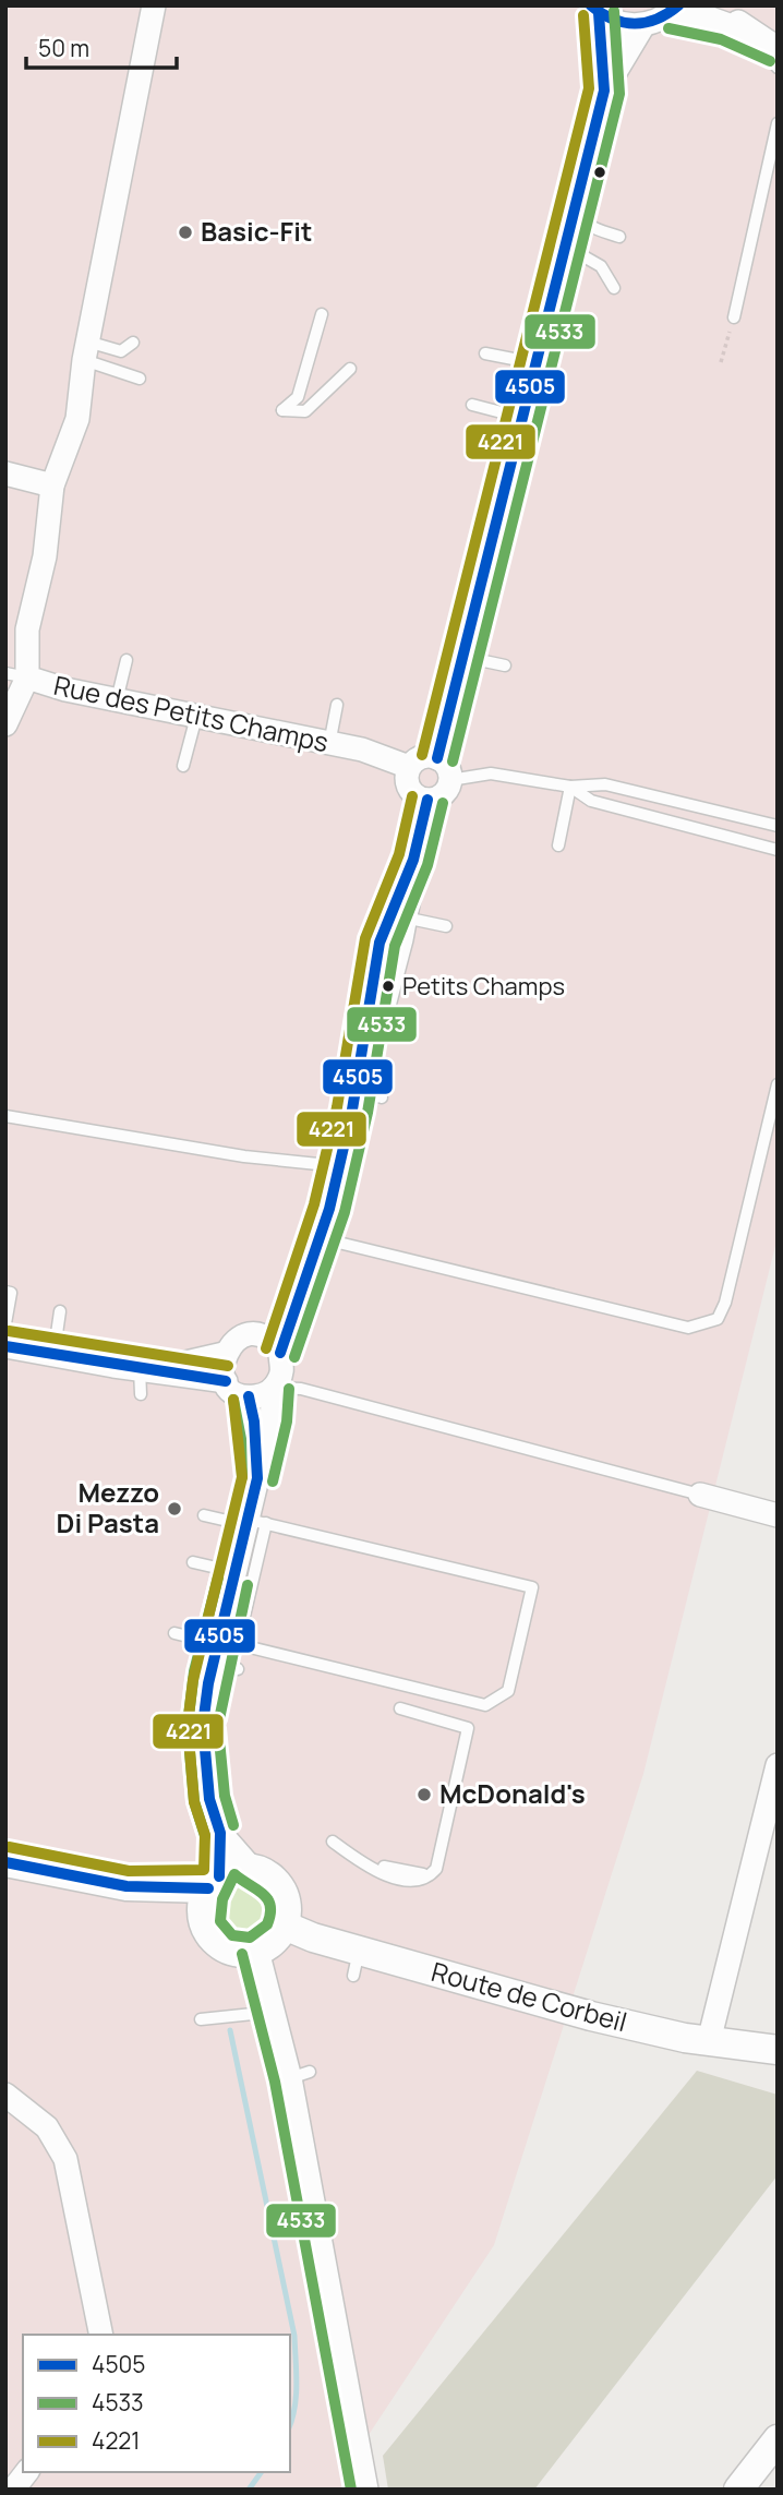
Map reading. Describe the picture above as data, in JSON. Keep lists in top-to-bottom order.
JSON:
{
  "streets": {
    "street": ["Rue des Petits Champs", "Route de Corbeil"]
  },
  "places": [
    "Basic-Fit",
    "Petits Champs",
    "Mezzo Di Pasta",
    "McDonald's"
  ],
  "lines": ["transit line 4505", "transit line 4533", "transit line 4221"],
  "legend": ["4505", "4533", "4221"],
  "scale_bar": "50 m"
}
